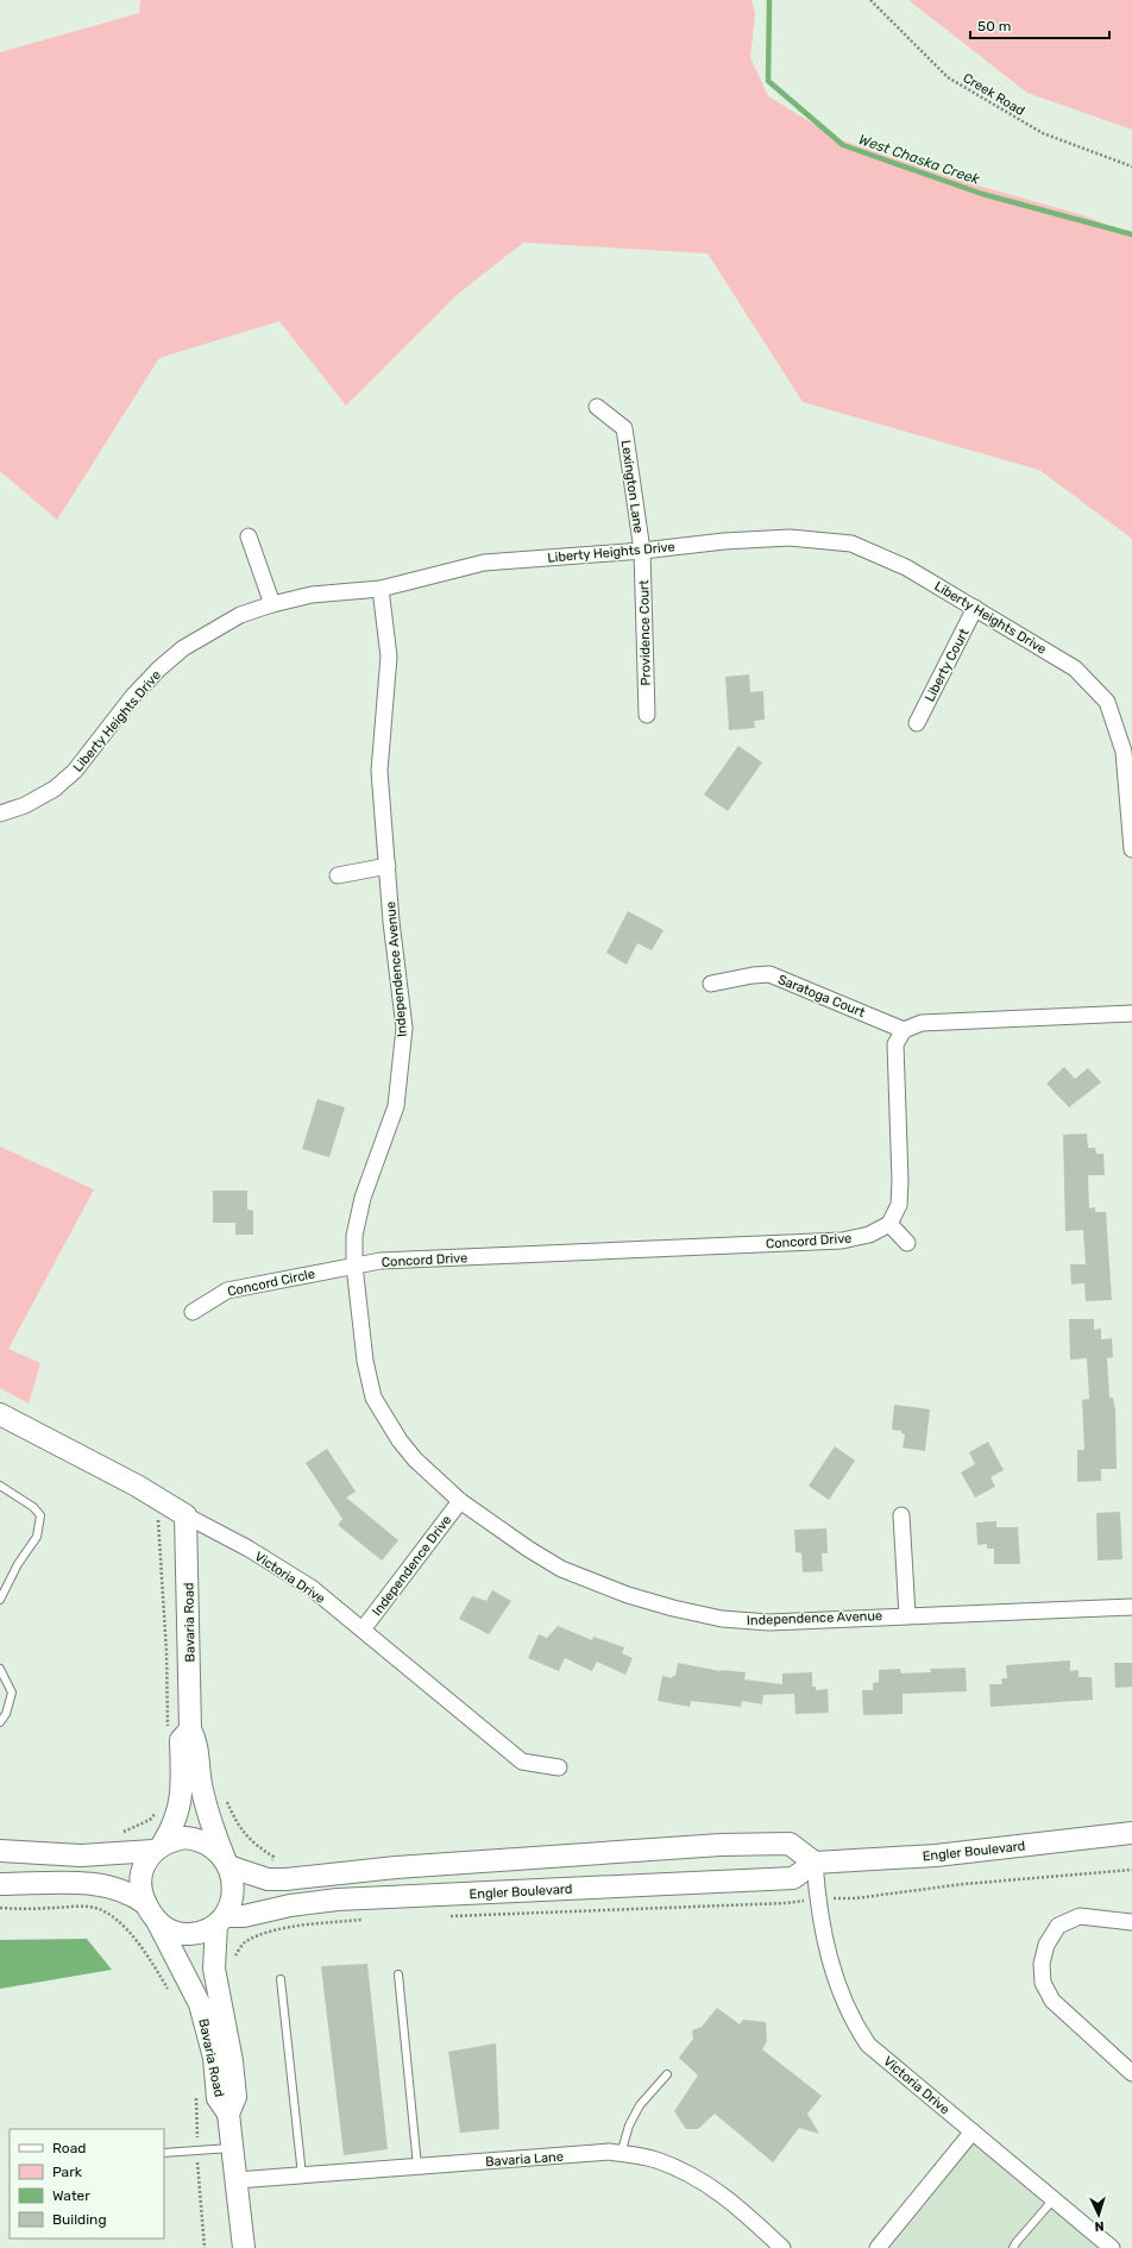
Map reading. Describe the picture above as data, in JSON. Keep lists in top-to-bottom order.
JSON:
{
  "streets": {
    "main road": ["Victoria Drive", "Bavaria Road", "Engler Boulevard"],
    "street": [
      "Lexington Lane",
      "Liberty Heights Drive",
      "Providence Court",
      "Liberty Court",
      "Independence Avenue",
      "Saratoga Court",
      "Concord Drive",
      "Concord Circle",
      "Independence Drive",
      "Bavaria Lane"
    ],
    "path": ["Creek Road"]
  },
  "crossings": [
    ["Lexington Lane", "Liberty Heights Drive"],
    ["Lexington Lane", "Providence Court"],
    ["Liberty Heights Drive", "Providence Court"],
    ["Liberty Heights Drive", "Liberty Court"],
    ["Liberty Heights Drive", "Independence Avenue"],
    ["Independence Avenue", "Concord Drive"],
    ["Independence Avenue", "Concord Circle"],
    ["Independence Avenue", "Independence Drive"],
    ["Concord Drive", "Concord Circle"],
    ["Independence Drive", "Victoria Drive"],
    ["Victoria Drive", "Bavaria Road"],
    ["Victoria Drive", "Engler Boulevard"],
    ["Bavaria Road", "Engler Boulevard"],
    ["Bavaria Road", "Bavaria Lane"]
  ],
  "water": ["West Chaska Creek"],
  "legend": [
    "Road",
    "Park",
    "Water",
    "Building"
  ],
  "scale_bar": "50 m",
  "north": "bottom"
}
